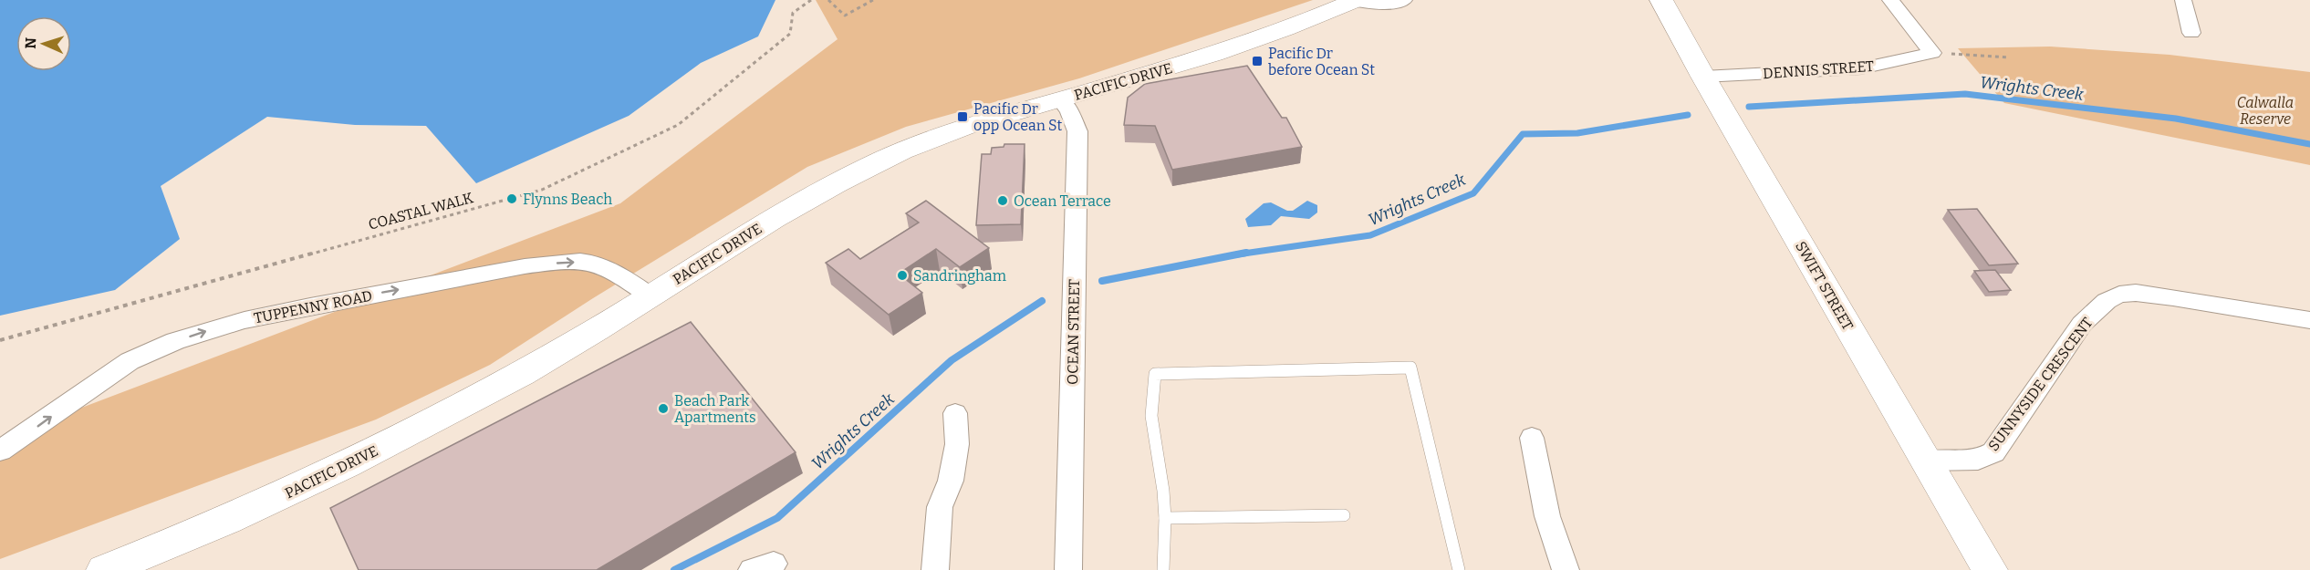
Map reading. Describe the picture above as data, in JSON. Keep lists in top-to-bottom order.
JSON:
{
  "streets": {
    "street": [
      "DENNIS STREET",
      "PACIFIC DRIVE",
      "SWIFT STREET",
      "TUPPENNY ROAD",
      "OCEAN STREET",
      "SUNNYSIDE CRESCENT"
    ],
    "path": ["COASTAL WALK"]
  },
  "crossings": [
    ["DENNIS STREET", "SWIFT STREET"],
    ["PACIFIC DRIVE", "TUPPENNY ROAD"],
    ["PACIFIC DRIVE", "OCEAN STREET"],
    ["SWIFT STREET", "SUNNYSIDE CRESCENT"]
  ],
  "one_way": ["TUPPENNY ROAD"],
  "water": ["Wrights Creek"],
  "parks": ["Calwalla Reserve"],
  "places": {
    "transit": ["Pacific Dr before Ocean St", "Pacific Dr opp Ocean St"],
    "other": [
      "Flynns Beach",
      "Ocean Terrace",
      "Sandringham",
      "Beach Park Apartments"
    ]
  },
  "north": "left"
}
